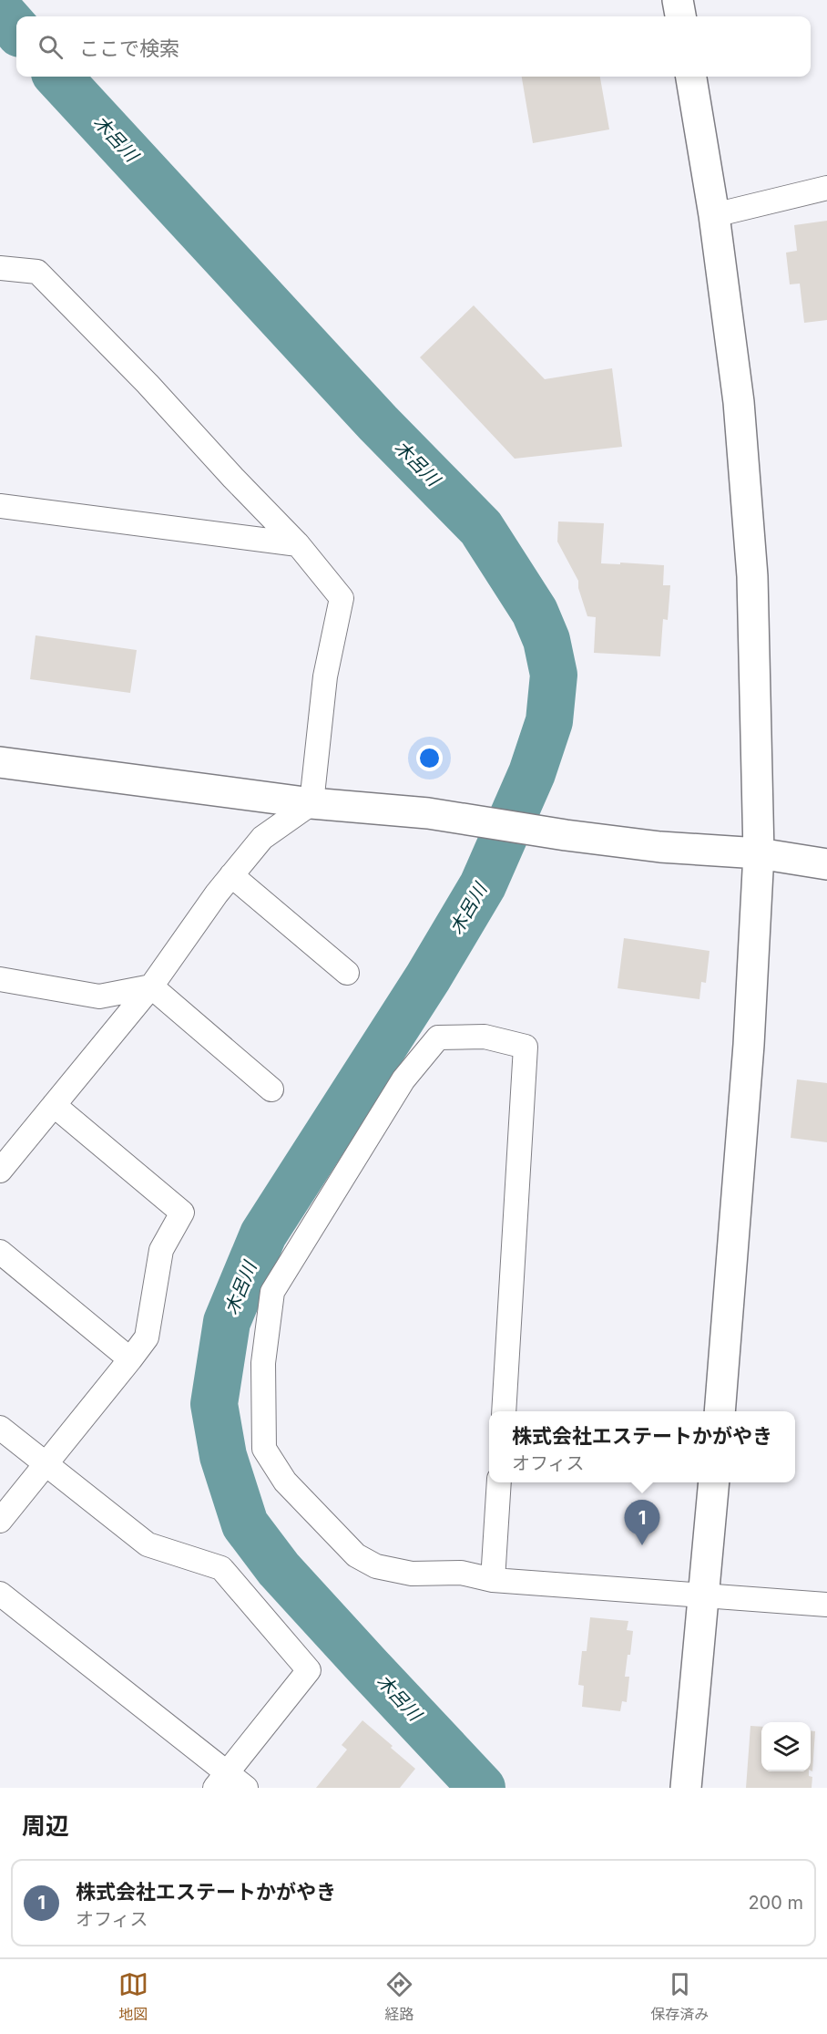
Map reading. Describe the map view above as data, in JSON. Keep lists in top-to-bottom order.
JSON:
{
  "water": ["木呂川"],
  "page": {
    "search": "ここで検索",
    "popup": ["株式会社エステートかがやき", "オフィス"],
    "pins": "1",
    "heading": "周辺",
    "list": [
      {
        "mark": "1",
        "name": "株式会社エステートかがやき",
        "note": "オフィス",
        "value": "200 m"
      }
    ],
    "nav": ["地図", "経路", "保存済み"]
  }
}
